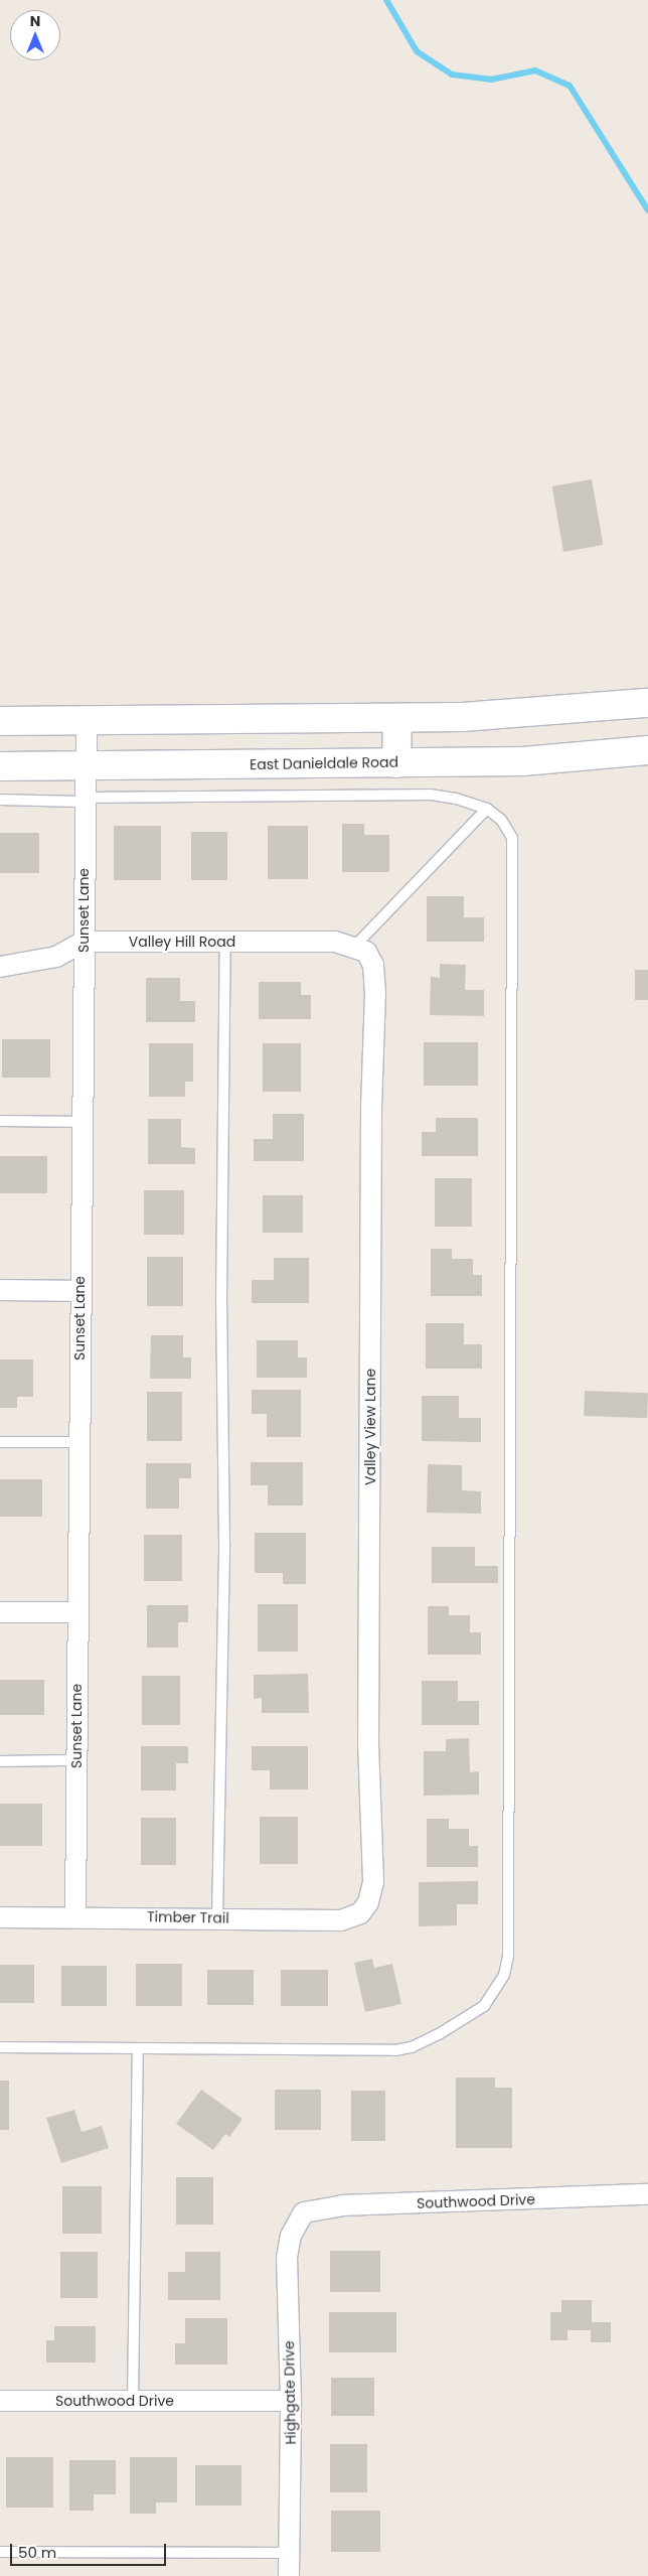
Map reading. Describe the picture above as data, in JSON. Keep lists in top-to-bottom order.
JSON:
{
  "streets": {
    "main road": ["East Danieldale Road"],
    "street": [
      "Sunset Lane",
      "Valley Hill Road",
      "Valley View Lane",
      "Timber Trail",
      "Southwood Drive",
      "Highgate Drive"
    ]
  },
  "crossings": [
    ["East Danieldale Road", "Sunset Lane"],
    ["Sunset Lane", "Valley Hill Road"],
    ["Sunset Lane", "Timber Trail"],
    ["Valley Hill Road", "Valley View Lane"],
    ["Valley View Lane", "Timber Trail"],
    ["Southwood Drive", "Highgate Drive"]
  ],
  "scale_bar": "50 m",
  "north": "top"
}
